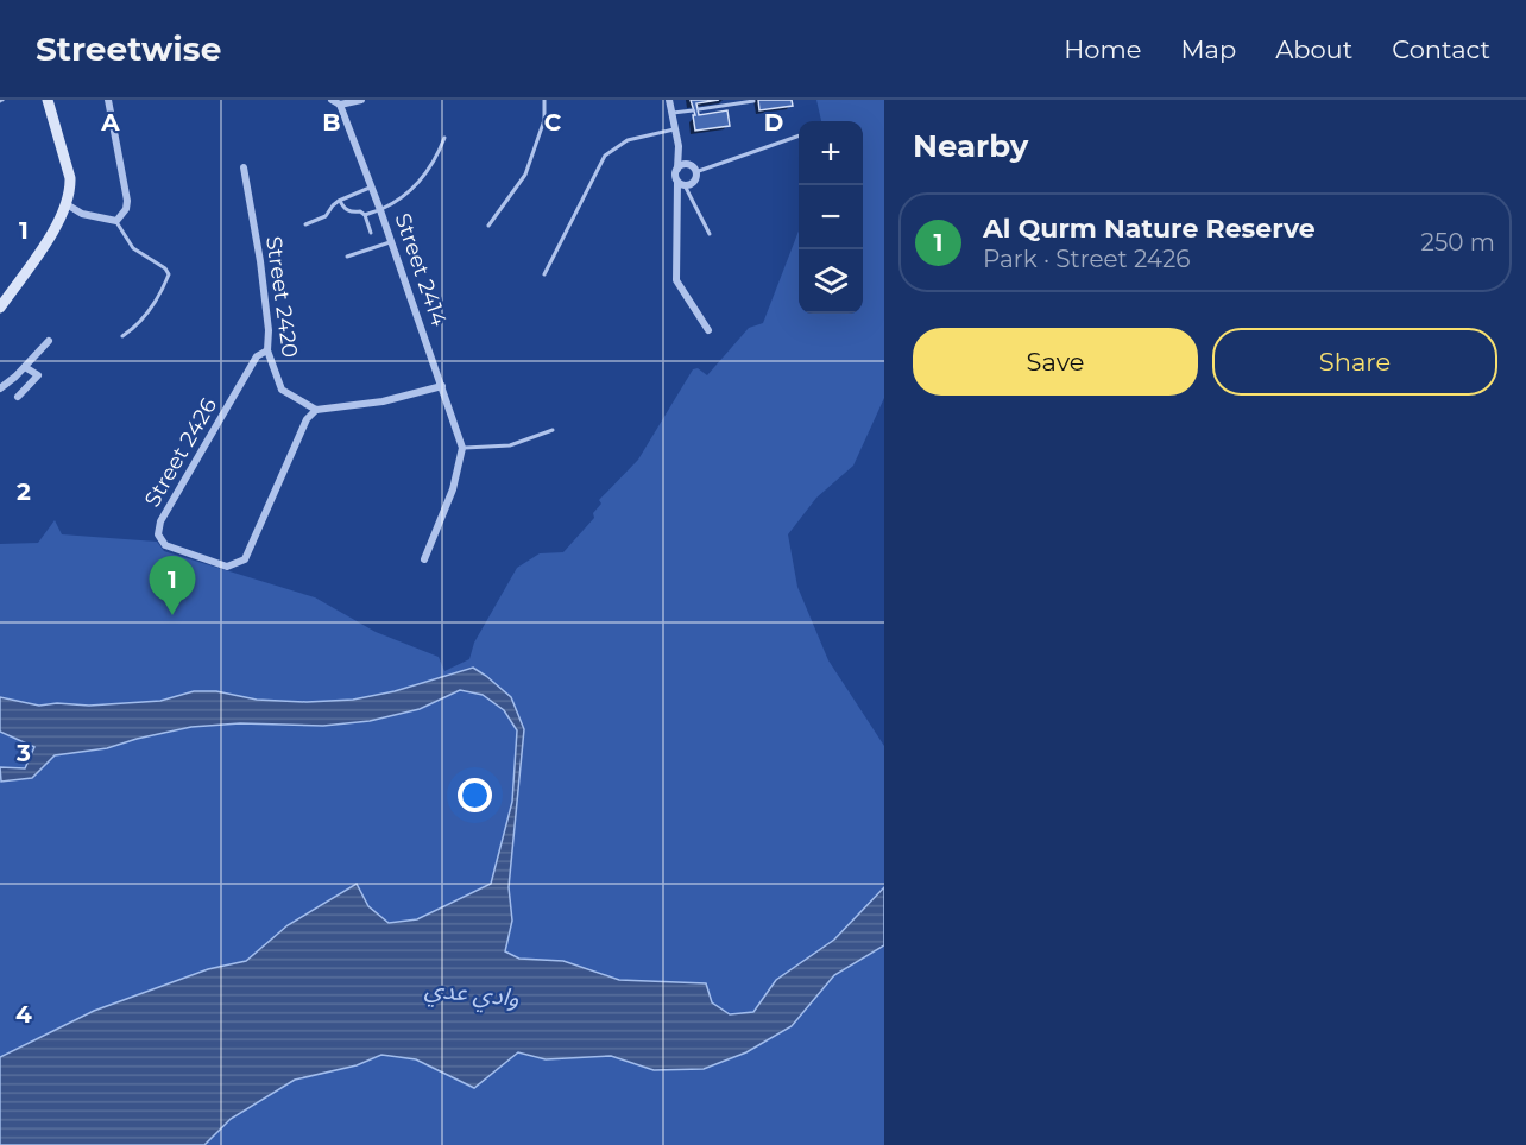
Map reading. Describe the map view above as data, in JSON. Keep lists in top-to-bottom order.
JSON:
{
  "streets": {
    "street": ["Street 2414", "Street 2420", "Street 2426"]
  },
  "crossings": [
    ["Street 2420", "Street 2426"]
  ],
  "water": ["وادي عدي"],
  "page": {
    "header": "Streetwise",
    "nav": [
      "Home",
      "Map",
      "About",
      "Contact"
    ],
    "heading": "Nearby",
    "map_buttons": ["+", "−"],
    "list": [
      {
        "mark": "1",
        "name": "Al Qurm Nature Reserve",
        "note": "Park · Street 2426",
        "value": "250 m"
      }
    ],
    "buttons": ["Save", "Share"],
    "pins": "1"
  },
  "grid": {
    "columns": [
      "A",
      "B",
      "C",
      "D"
    ],
    "rows": [
      "1",
      "2",
      "3",
      "4"
    ]
  }
}
